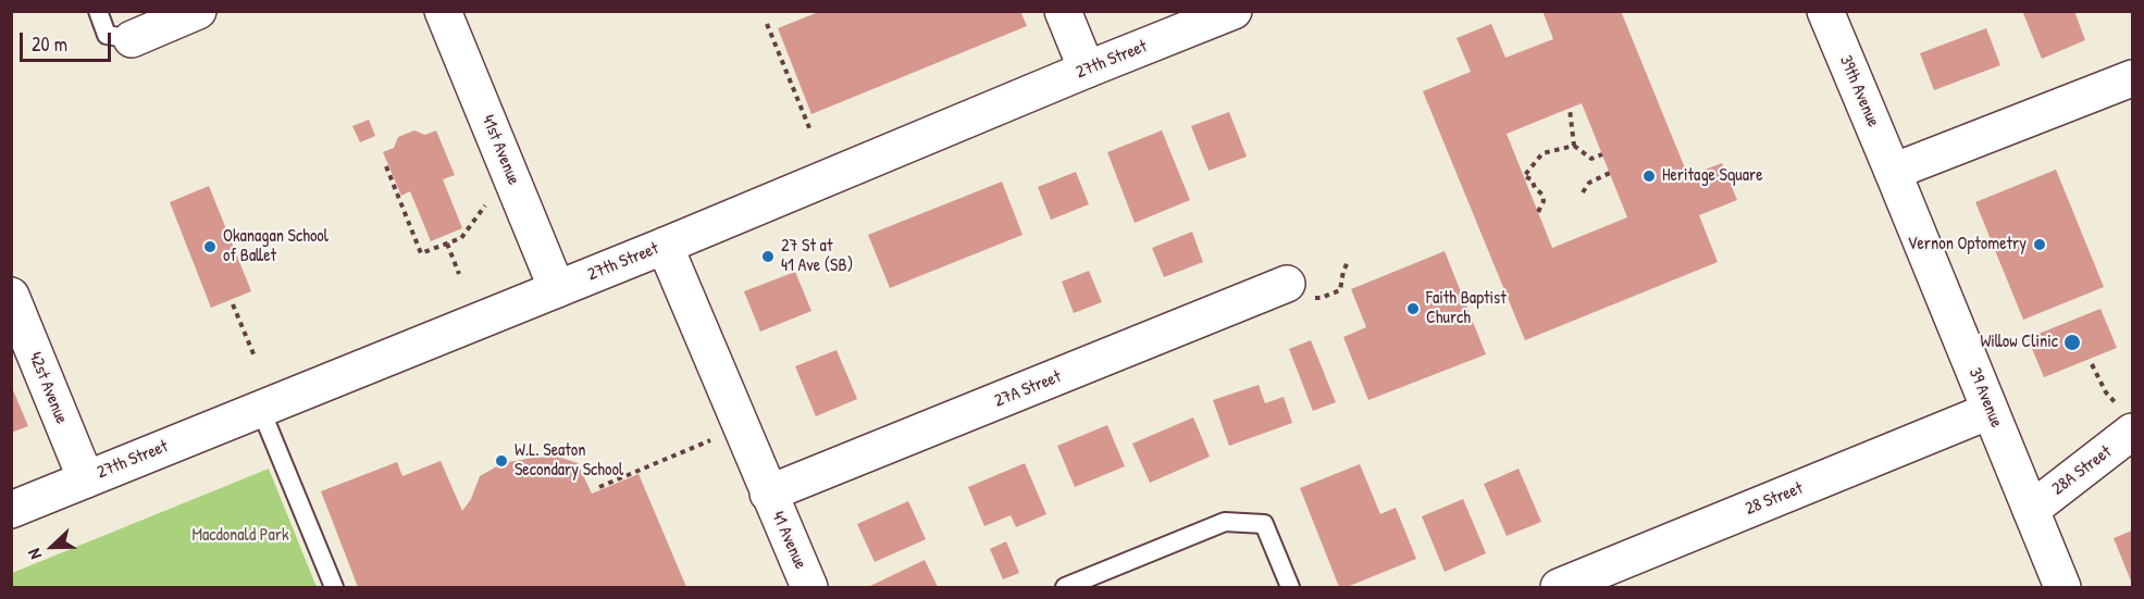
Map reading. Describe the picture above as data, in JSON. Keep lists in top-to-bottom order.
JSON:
{
  "streets": {
    "street": [
      "27th Street",
      "39th Avenue",
      "41st Avenue",
      "42st Avenue",
      "27A Street",
      "39 Avenue",
      "28A Street",
      "28 Street",
      "41 Avenue"
    ]
  },
  "crossings": [
    ["27th Street", "41st Avenue"],
    ["27th Street", "42st Avenue"],
    ["39th Avenue", "39 Avenue"],
    ["27A Street", "41 Avenue"],
    ["39 Avenue", "28A Street"],
    ["39 Avenue", "28 Street"]
  ],
  "parks": ["Macdonald Park"],
  "places": [
    "Heritage Square",
    "Vernon Optometry",
    "Okanagan School of Ballet",
    "27 St at 41 Ave (SB)",
    "Faith Baptist Church",
    "Willow Clinic",
    "W.L. Seaton Secondary School"
  ],
  "scale_bar": "20 m",
  "north": "left"
}
